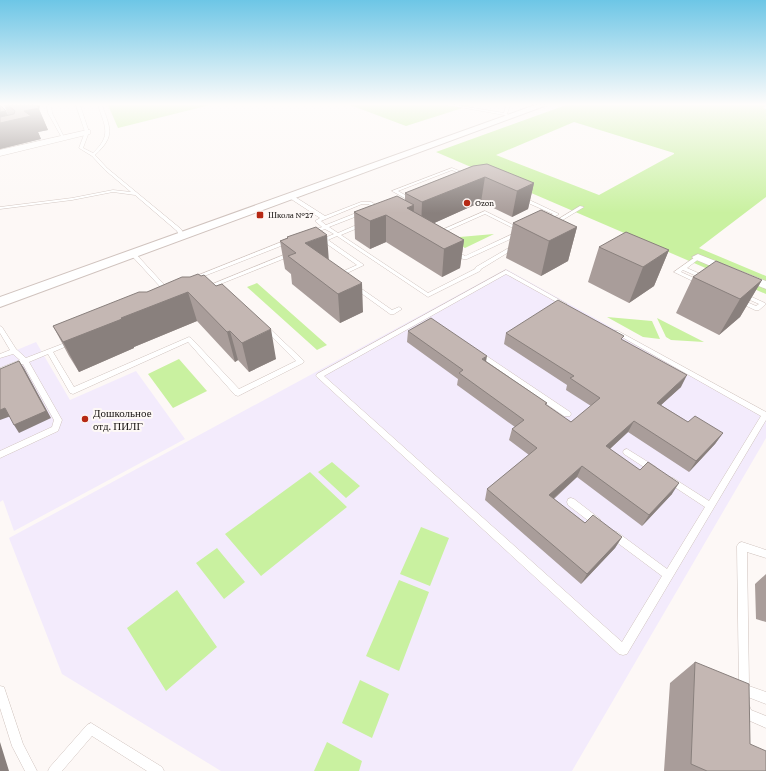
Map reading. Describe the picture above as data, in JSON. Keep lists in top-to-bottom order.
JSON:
{
  "places": {
    "other": ["Ozon", "Дошкольное отд. ПИЛГ"],
    "transit": ["Школа №27"]
  }
}
